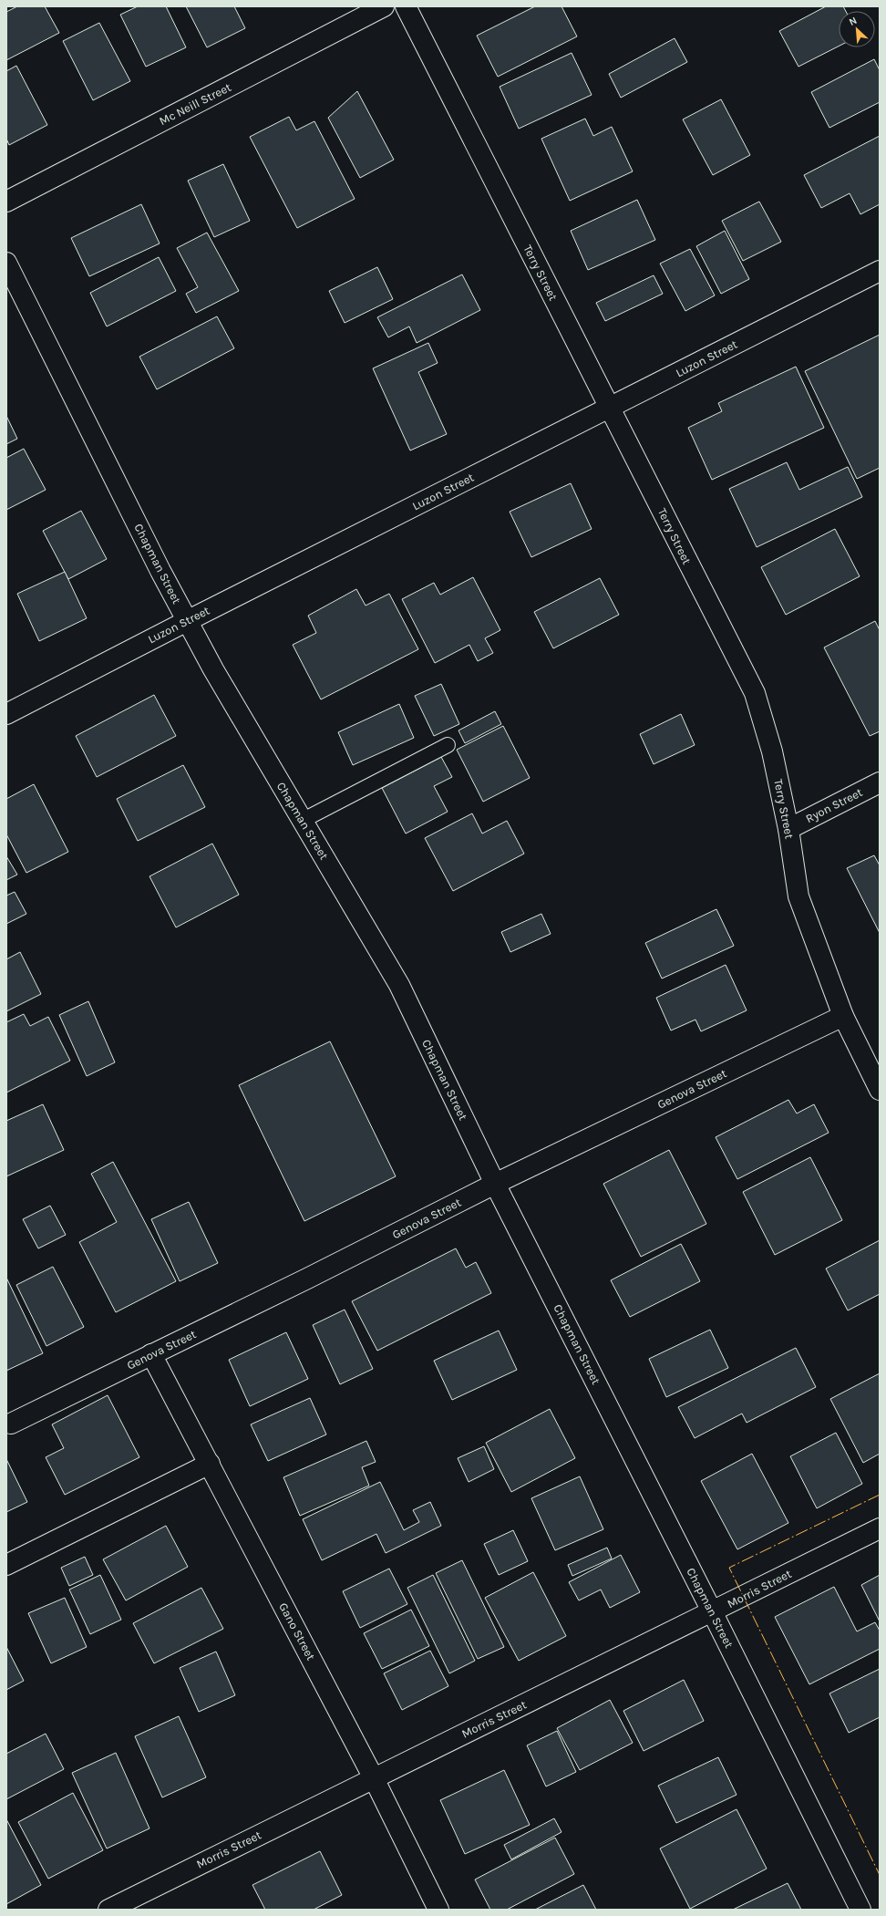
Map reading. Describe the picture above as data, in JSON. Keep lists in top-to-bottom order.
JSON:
{
  "streets": {
    "street": [
      "Mc Neill Street",
      "Terry Street",
      "Luzon Street",
      "Chapman Street",
      "Ryon Street",
      "Genova Street",
      "Morris Street",
      "Gano Street"
    ]
  },
  "crossings": [
    ["Terry Street", "Luzon Street"],
    ["Terry Street", "Ryon Street"],
    ["Terry Street", "Genova Street"],
    ["Luzon Street", "Chapman Street"],
    ["Chapman Street", "Genova Street"],
    ["Chapman Street", "Morris Street"],
    ["Genova Street", "Gano Street"],
    ["Morris Street", "Gano Street"]
  ],
  "north": "top left"
}
